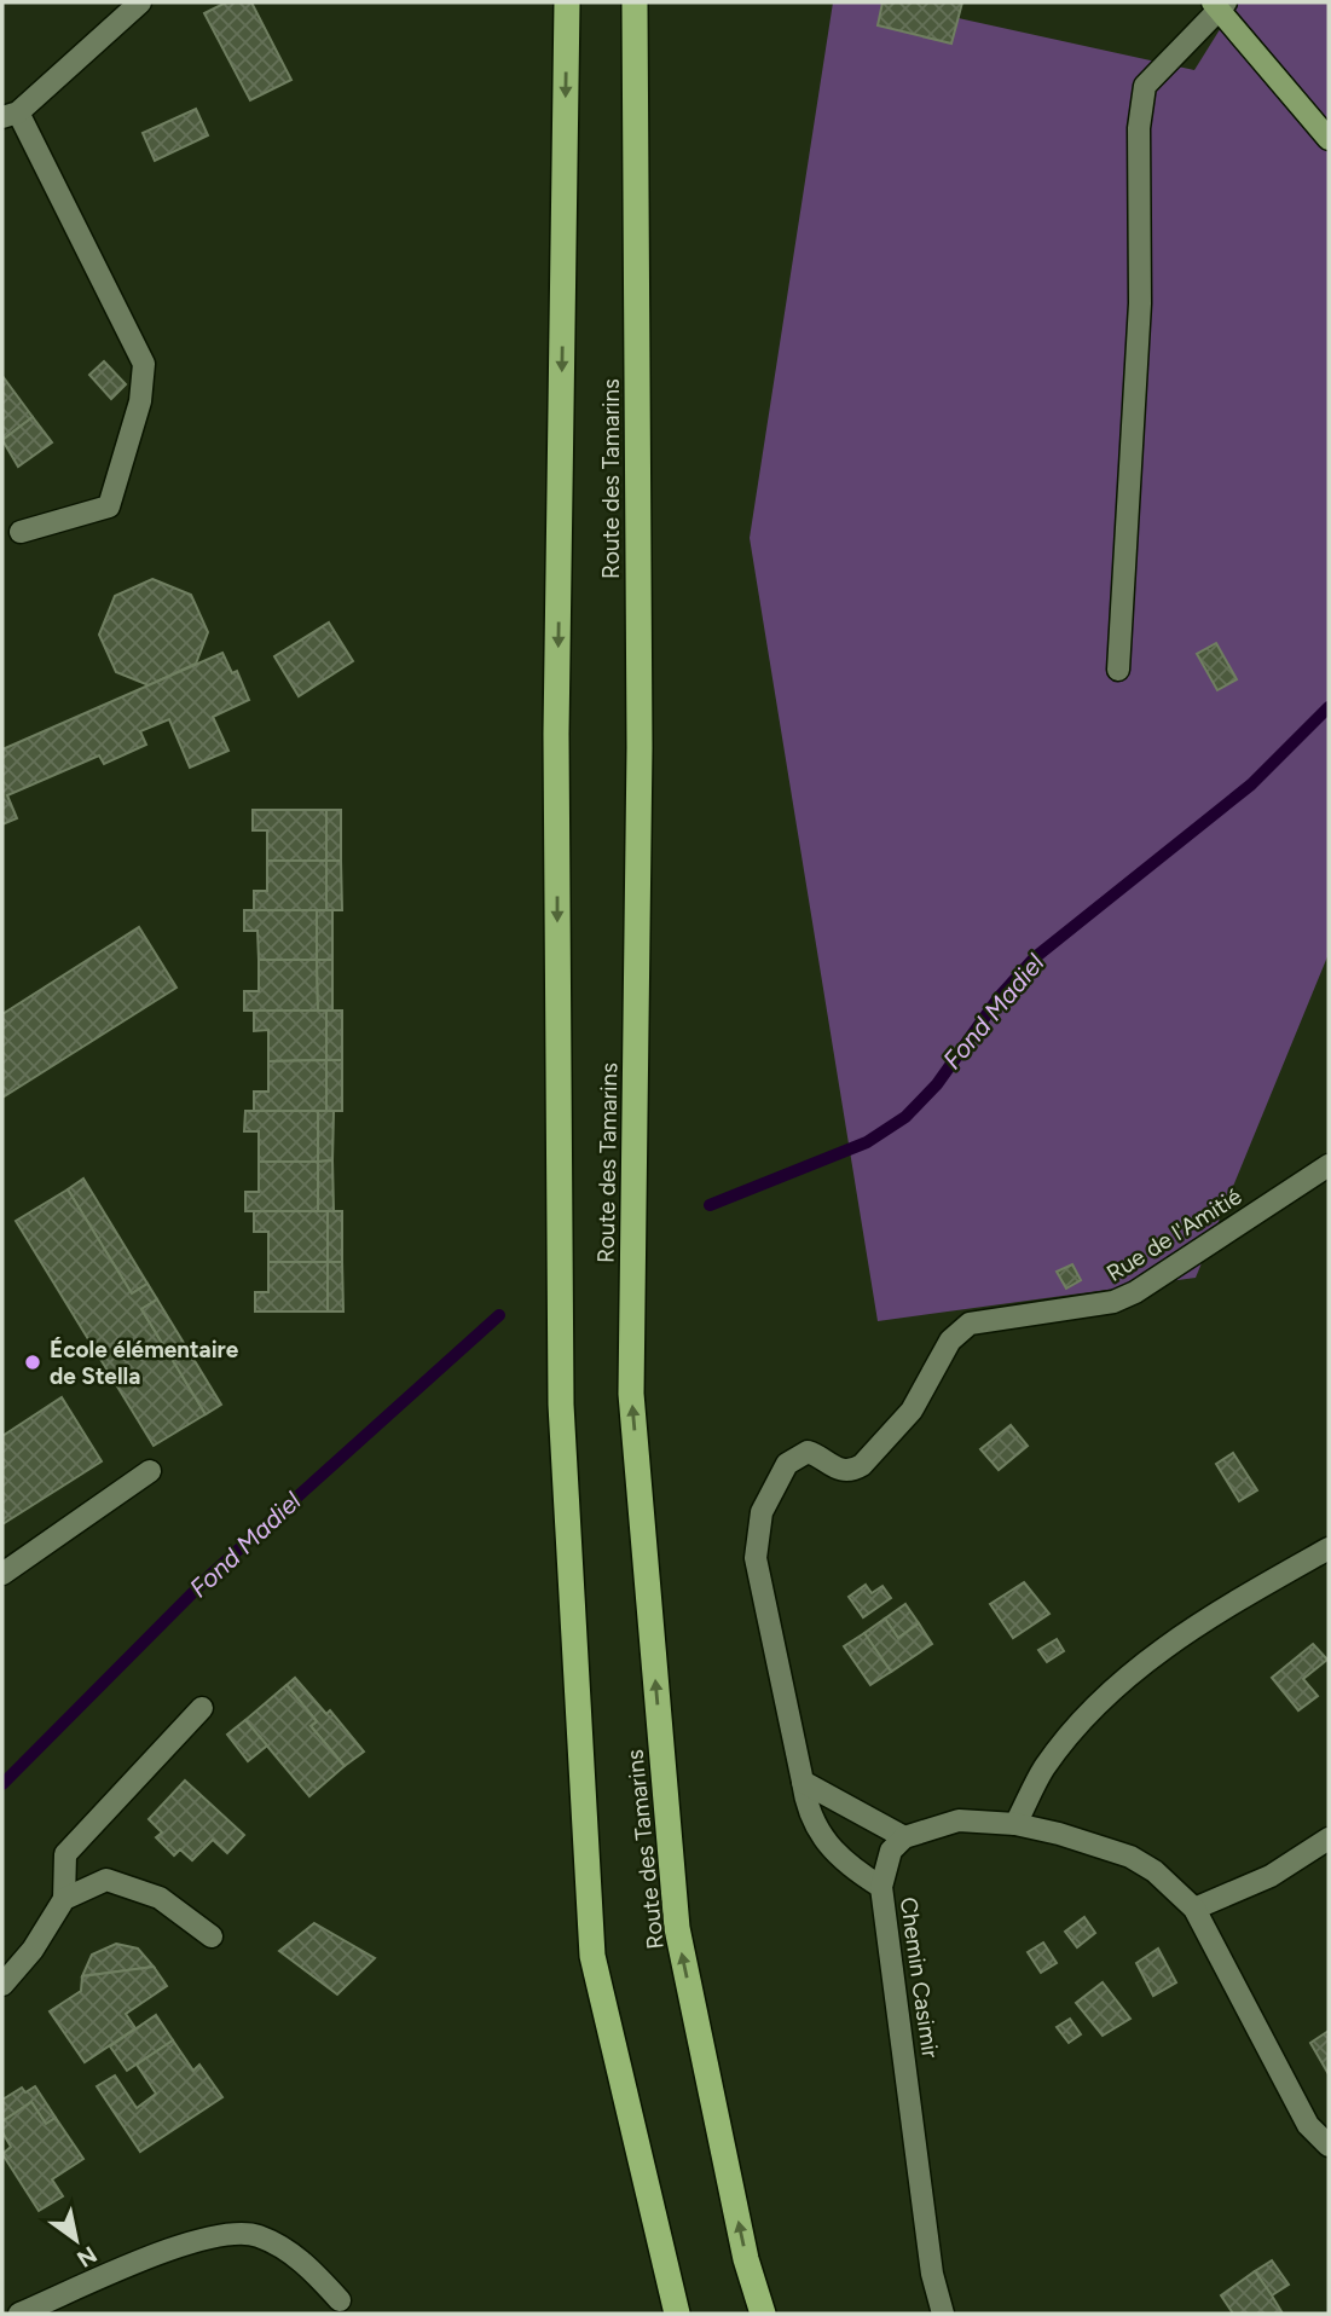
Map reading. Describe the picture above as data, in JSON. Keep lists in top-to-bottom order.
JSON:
{
  "streets": {
    "highway": ["Route des Tamarins"],
    "street": ["Rue de l'Amitié", "Chemin Casimir"]
  },
  "crossings": [
    ["Rue de l'Amitié", "Chemin Casimir"]
  ],
  "water": ["Fond Madiel"],
  "places": ["École élémentaire de Stella"],
  "north": "bottom right"
}
